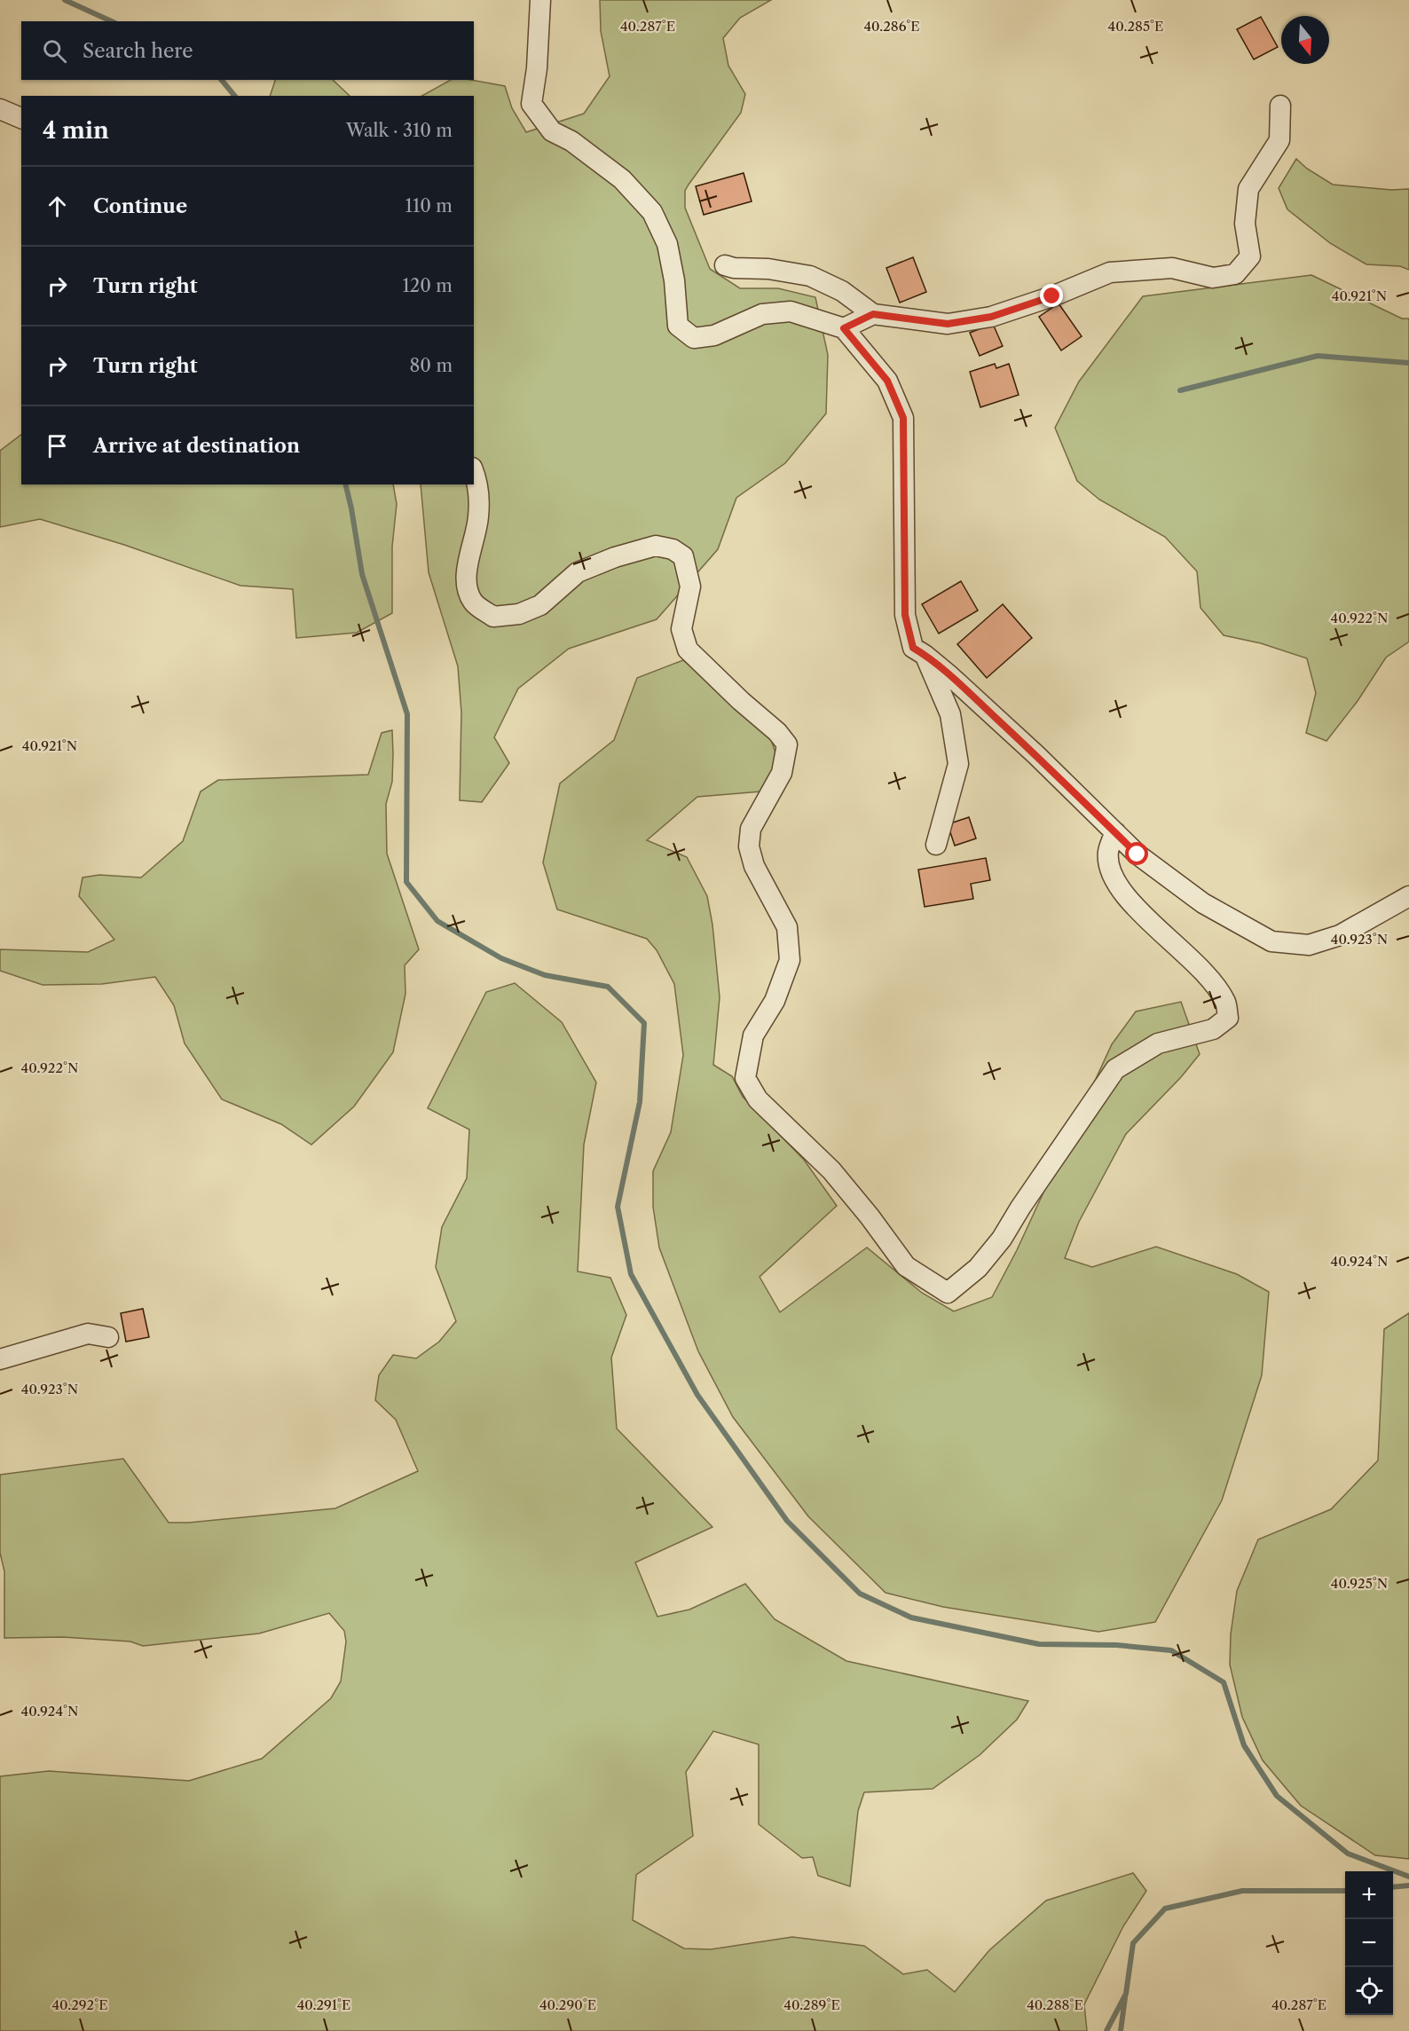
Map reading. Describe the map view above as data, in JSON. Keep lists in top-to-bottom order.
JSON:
{
  "north": "bottom",
  "page": {
    "search": "Search here",
    "heading": ["4 min", "Walk · 310 m"],
    "list": [
      ["Continue", "110 m"],
      ["Turn right", "120 m"],
      ["Turn right", "80 m"],
      "Arrive at destination"
    ],
    "map_buttons": ["+", "−"]
  },
  "coordinates": [
    "40.287°E",
    "40.286°E",
    "40.285°E",
    "40.921°N",
    "40.922°N",
    "40.923°N",
    "40.924°N",
    "40.925°N",
    "40.292°E",
    "40.291°E",
    "40.290°E",
    "40.289°E",
    "40.288°E"
  ]
}
